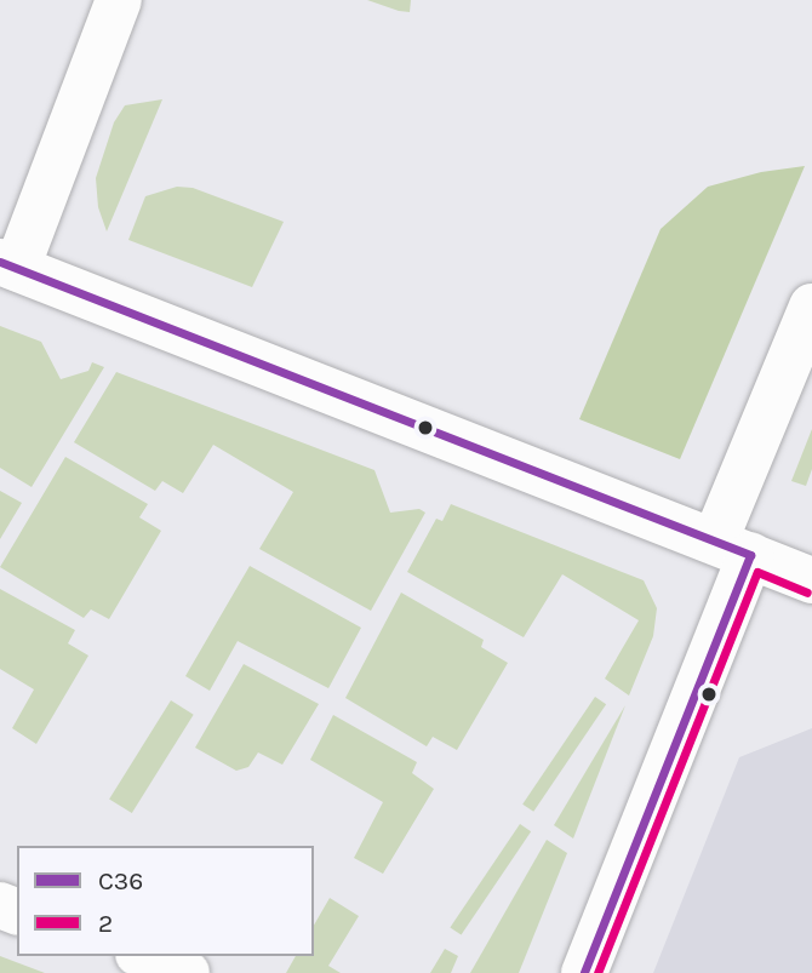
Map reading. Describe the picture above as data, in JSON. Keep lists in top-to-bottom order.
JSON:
{
  "lines": ["transit line C36", "transit line 2"],
  "legend": ["C36", "2"]
}
